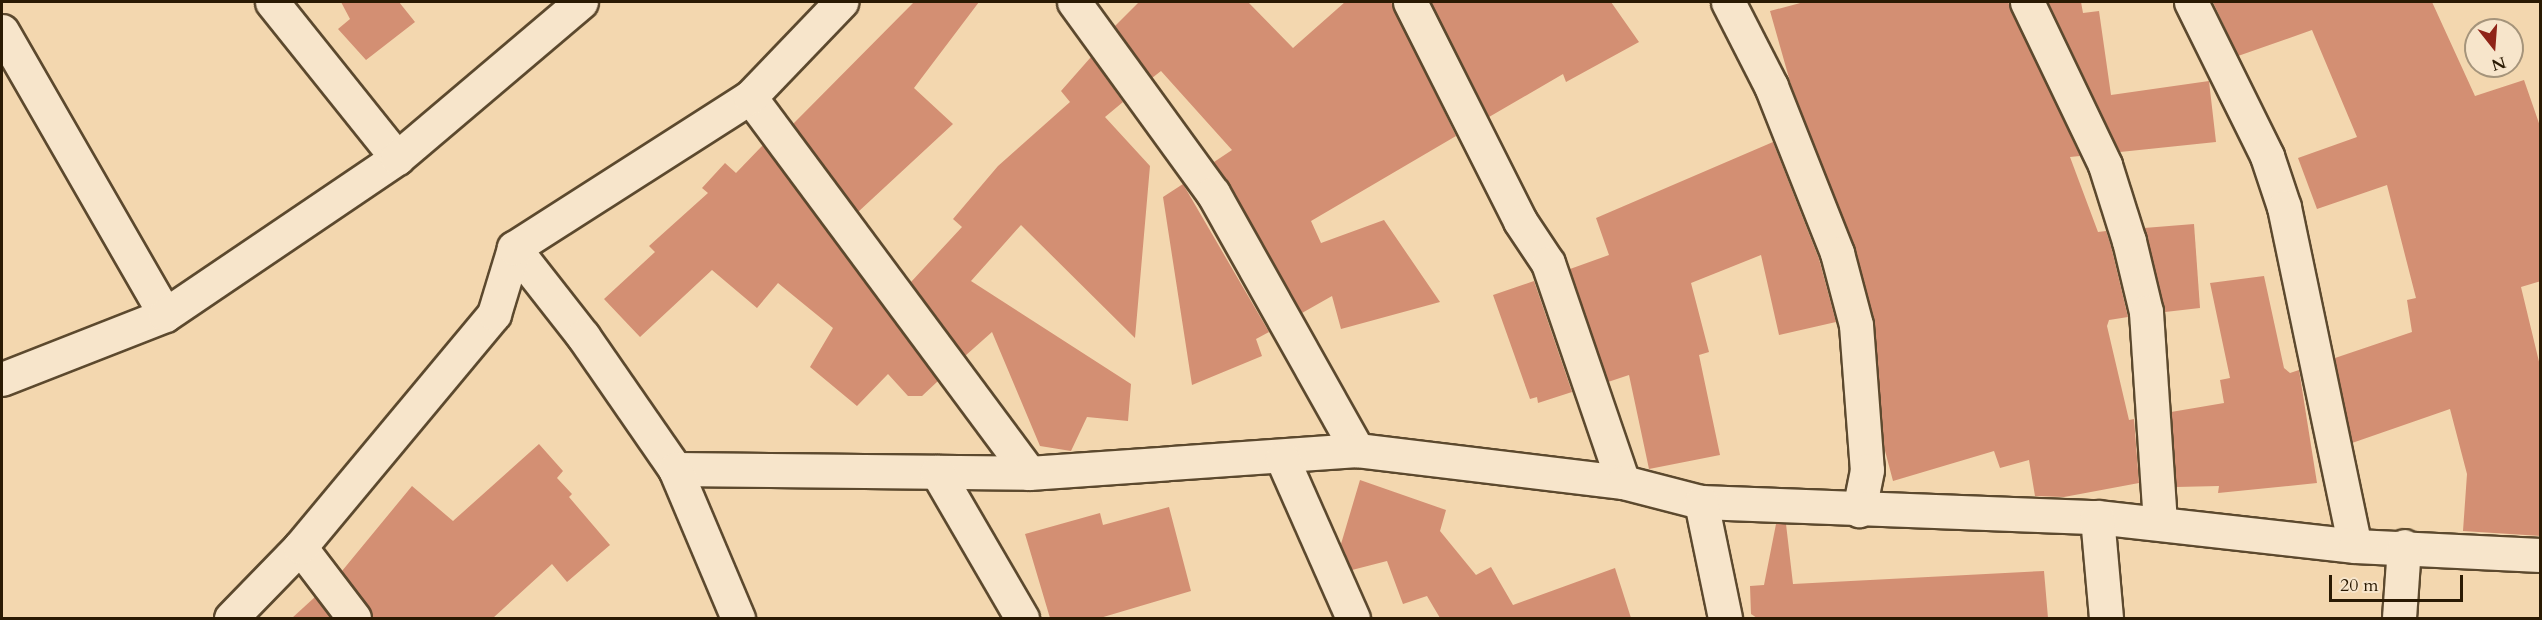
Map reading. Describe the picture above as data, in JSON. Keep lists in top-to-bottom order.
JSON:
{
  "scale_bar": "20 m",
  "north": "bottom"
}
